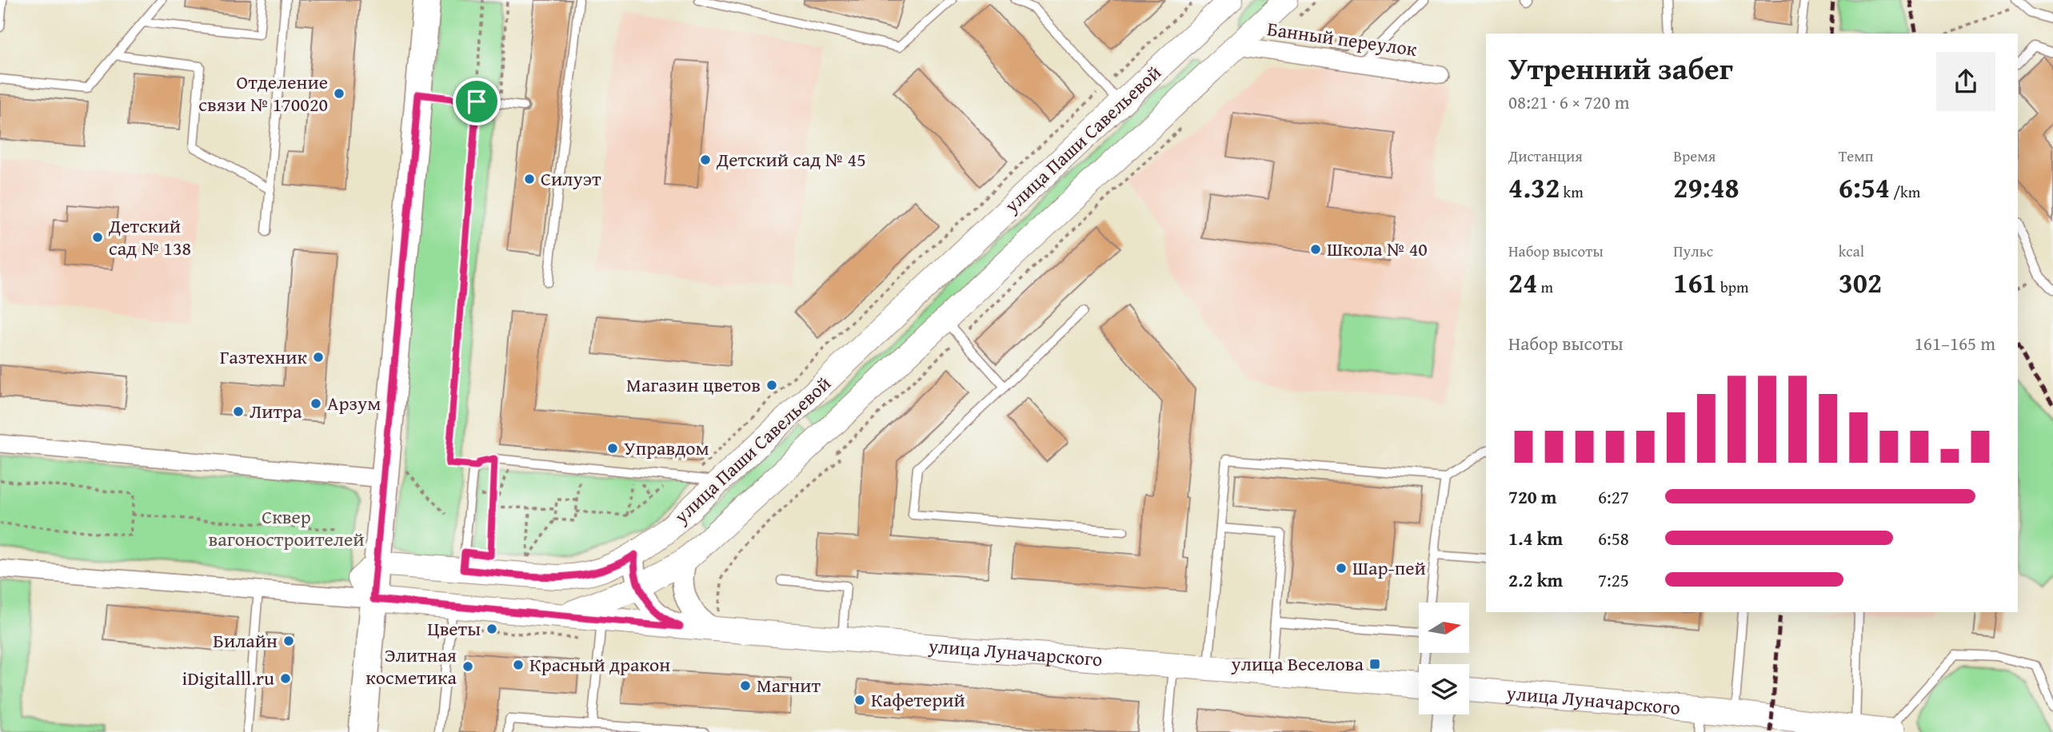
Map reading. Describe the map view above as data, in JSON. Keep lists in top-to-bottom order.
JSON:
{
  "streets": {
    "main road": ["улица Паши Савельевой", "улица Луначарского"],
    "street": ["Банный переулок"]
  },
  "crossings": [
    ["Банный переулок", "улица Паши Савельевой"],
    ["улица Паши Савельевой", "улица Луначарского"]
  ],
  "parks": ["Сквер вагоностроителей"],
  "places": {
    "other": [
      "Отделение связи № 170020",
      "Детский сад № 45",
      "Силуэт",
      "Детский сад № 138",
      "Школа № 40",
      "Газтехник",
      "Магазин цветов",
      "Арзум",
      "Литра",
      "Управдом",
      "Шар-пей",
      "Цветы",
      "Билайн",
      "Красный дракон",
      "Элитная косметика",
      "iDigitalll.ru",
      "Магнит",
      "Кафетерий"
    ],
    "transit": ["улица Веселова"]
  },
  "north": "right",
  "page": {
    "heading": ["Утренний забег", "08:21 · 6 × 720 m"],
    "stats": [
      ["Дистанция", "4.32 km"],
      ["Время", "29:48"],
      ["Темп", "6:54 /km"],
      ["Набор высоты", "24 m"],
      ["Пульс", "161 bpm"],
      ["kcal", "302"]
    ],
    "chart": ["Набор высоты", "161–165 m"],
    "list": [
      {
        "name": "720 m",
        "note": "6:27"
      },
      {
        "name": "1.4 km",
        "note": "6:58"
      },
      {
        "name": "2.2 km",
        "note": "7:25"
      }
    ]
  }
}
